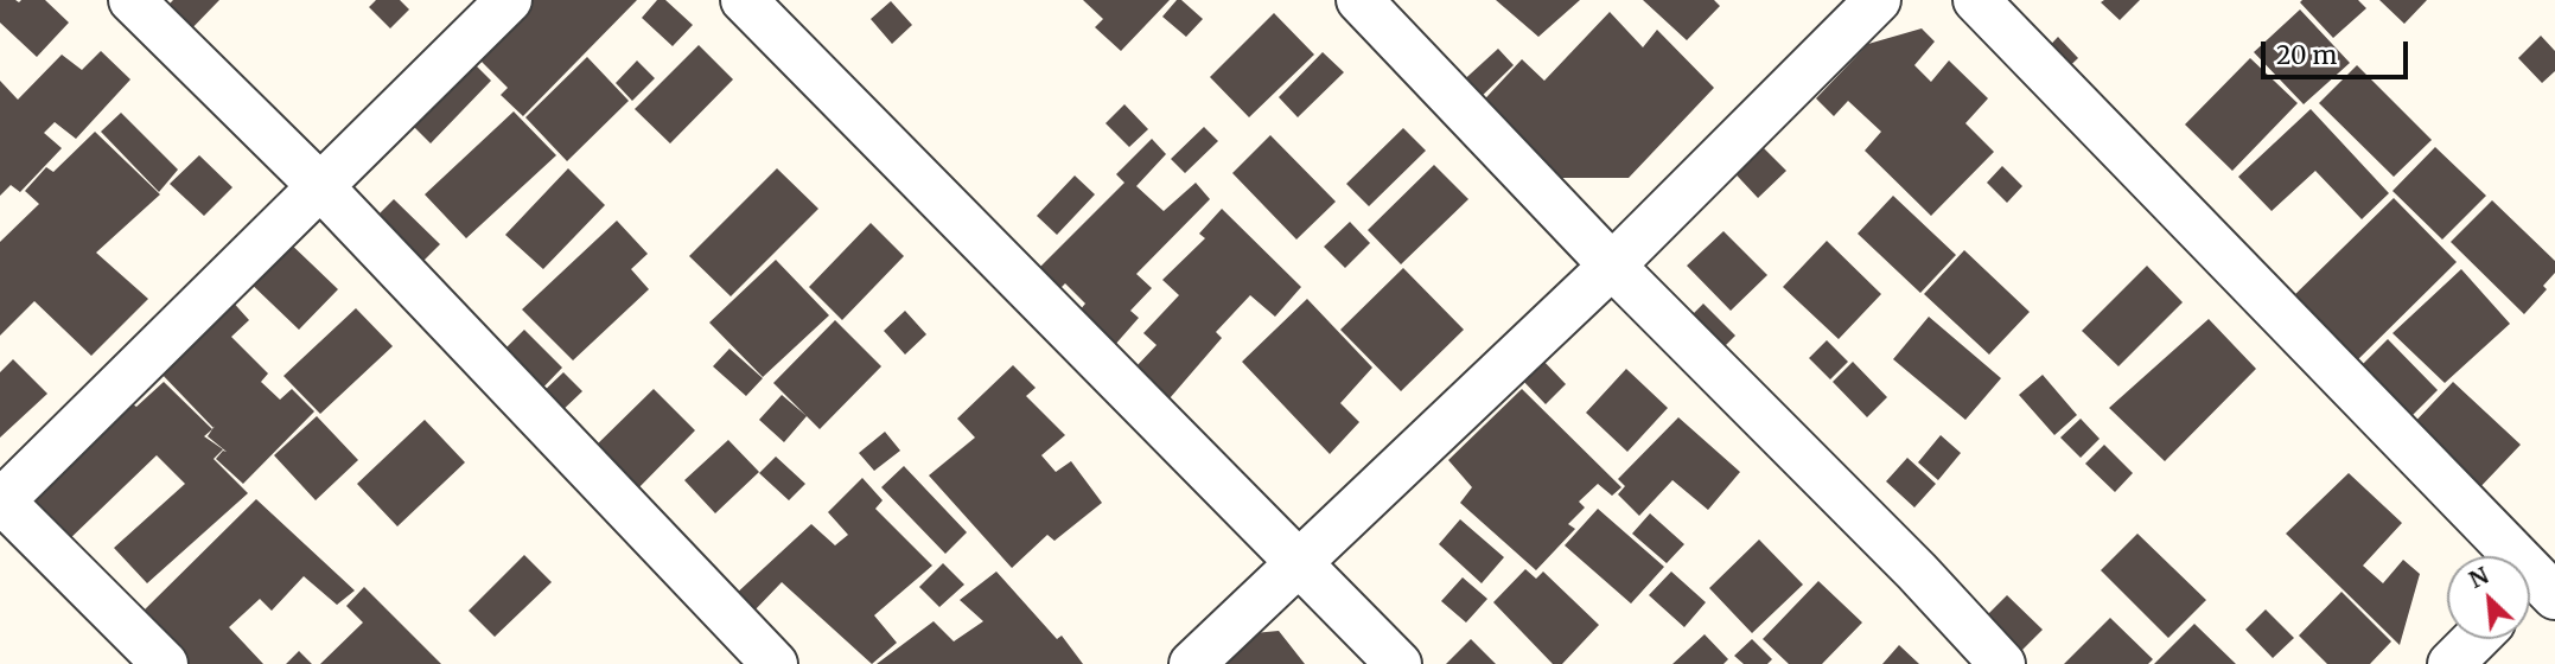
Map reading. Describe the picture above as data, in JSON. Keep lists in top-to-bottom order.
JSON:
{
  "scale_bar": "20 m",
  "north": "top left"
}
